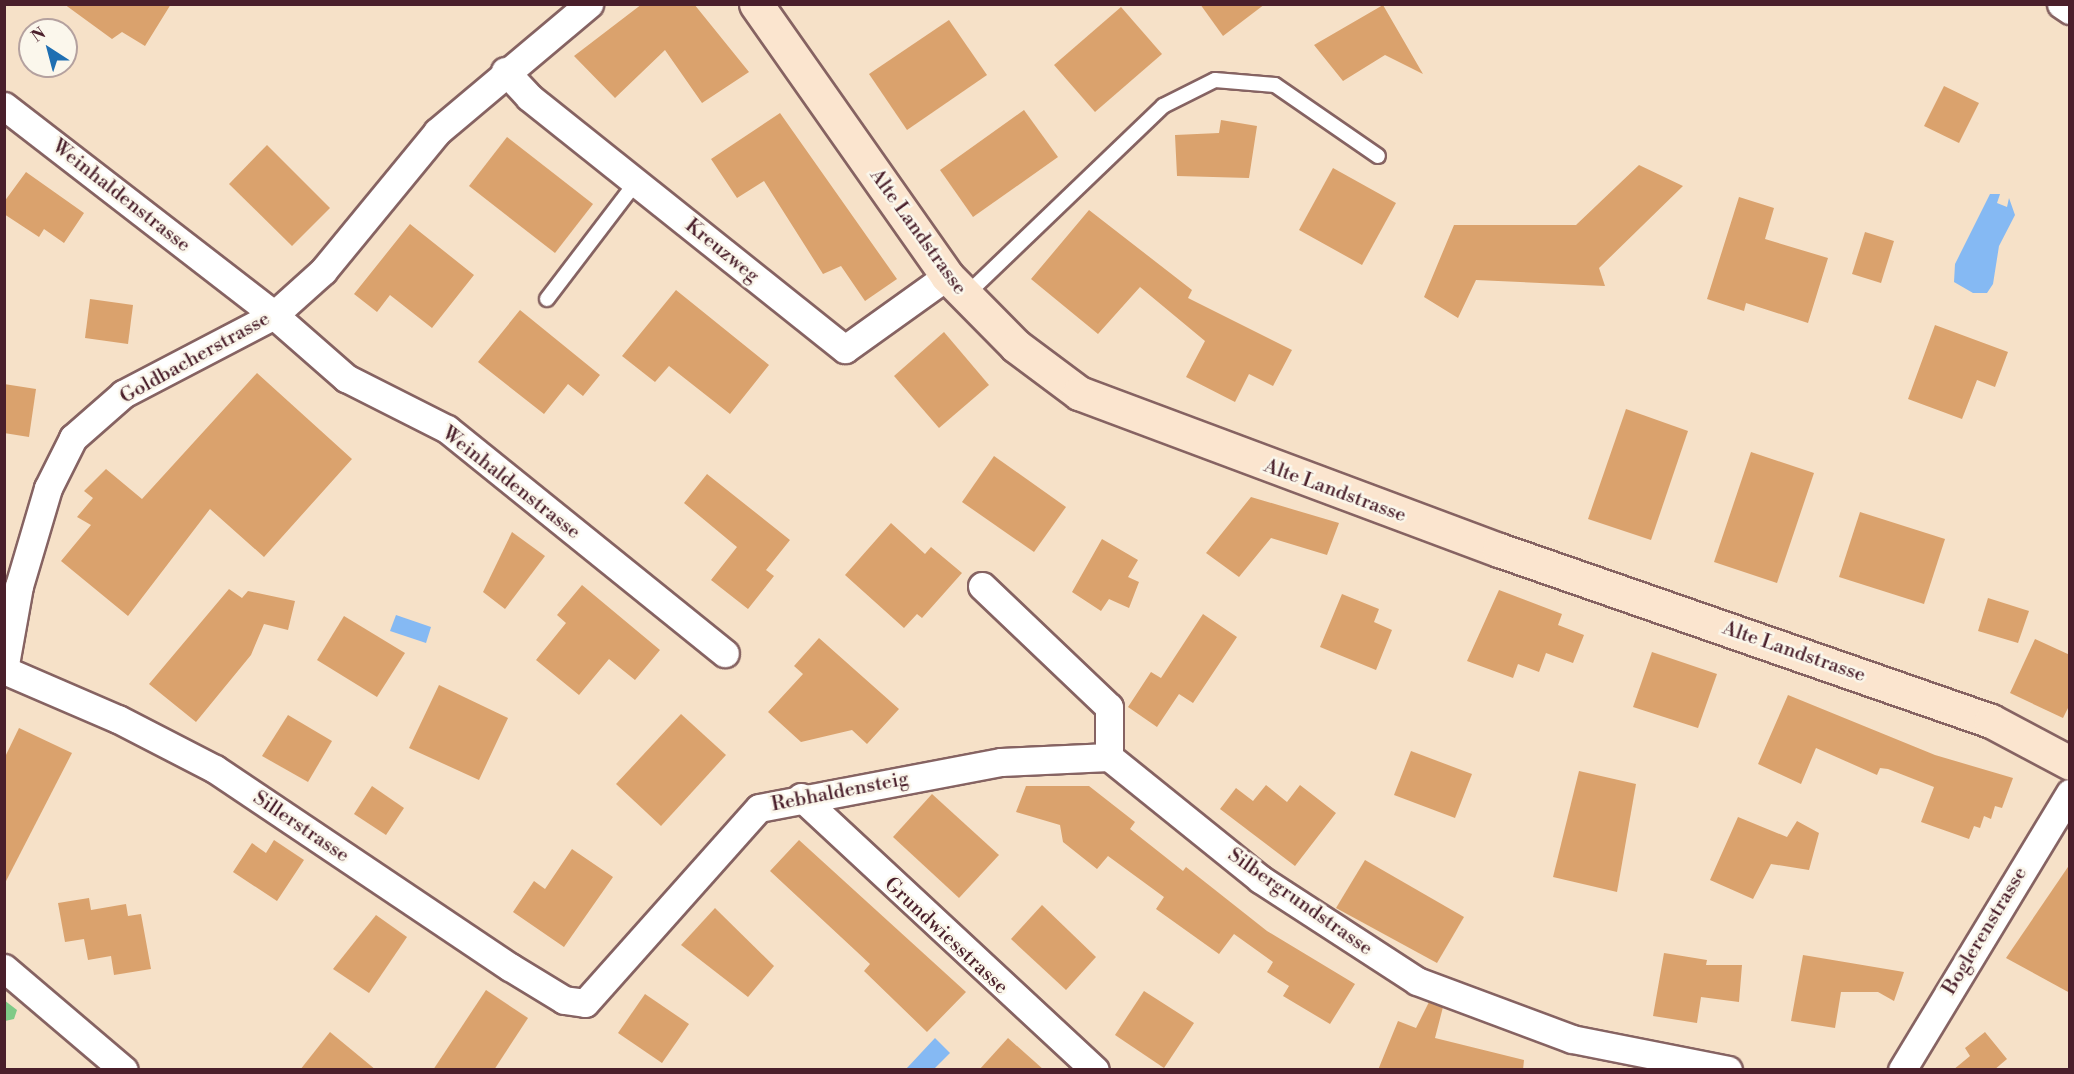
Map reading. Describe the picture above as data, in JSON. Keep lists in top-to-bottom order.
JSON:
{
  "streets": {
    "main road": ["Alte Landstrasse"],
    "street": [
      "Weinhaldenstrasse",
      "Kreuzweg",
      "Goldbacherstrasse",
      "Rebhaldensteig",
      "Sillerstrasse",
      "Silbergrundstrasse",
      "Boglerenstrasse",
      "Grundwiesstrasse"
    ]
  },
  "crossings": [
    ["Weinhaldenstrasse", "Goldbacherstrasse"],
    ["Alte Landstrasse", "Kreuzweg"],
    ["Kreuzweg", "Goldbacherstrasse"],
    ["Goldbacherstrasse", "Sillerstrasse"],
    ["Rebhaldensteig", "Sillerstrasse"],
    ["Rebhaldensteig", "Silbergrundstrasse"],
    ["Rebhaldensteig", "Grundwiesstrasse"]
  ],
  "north": "top left"
}
